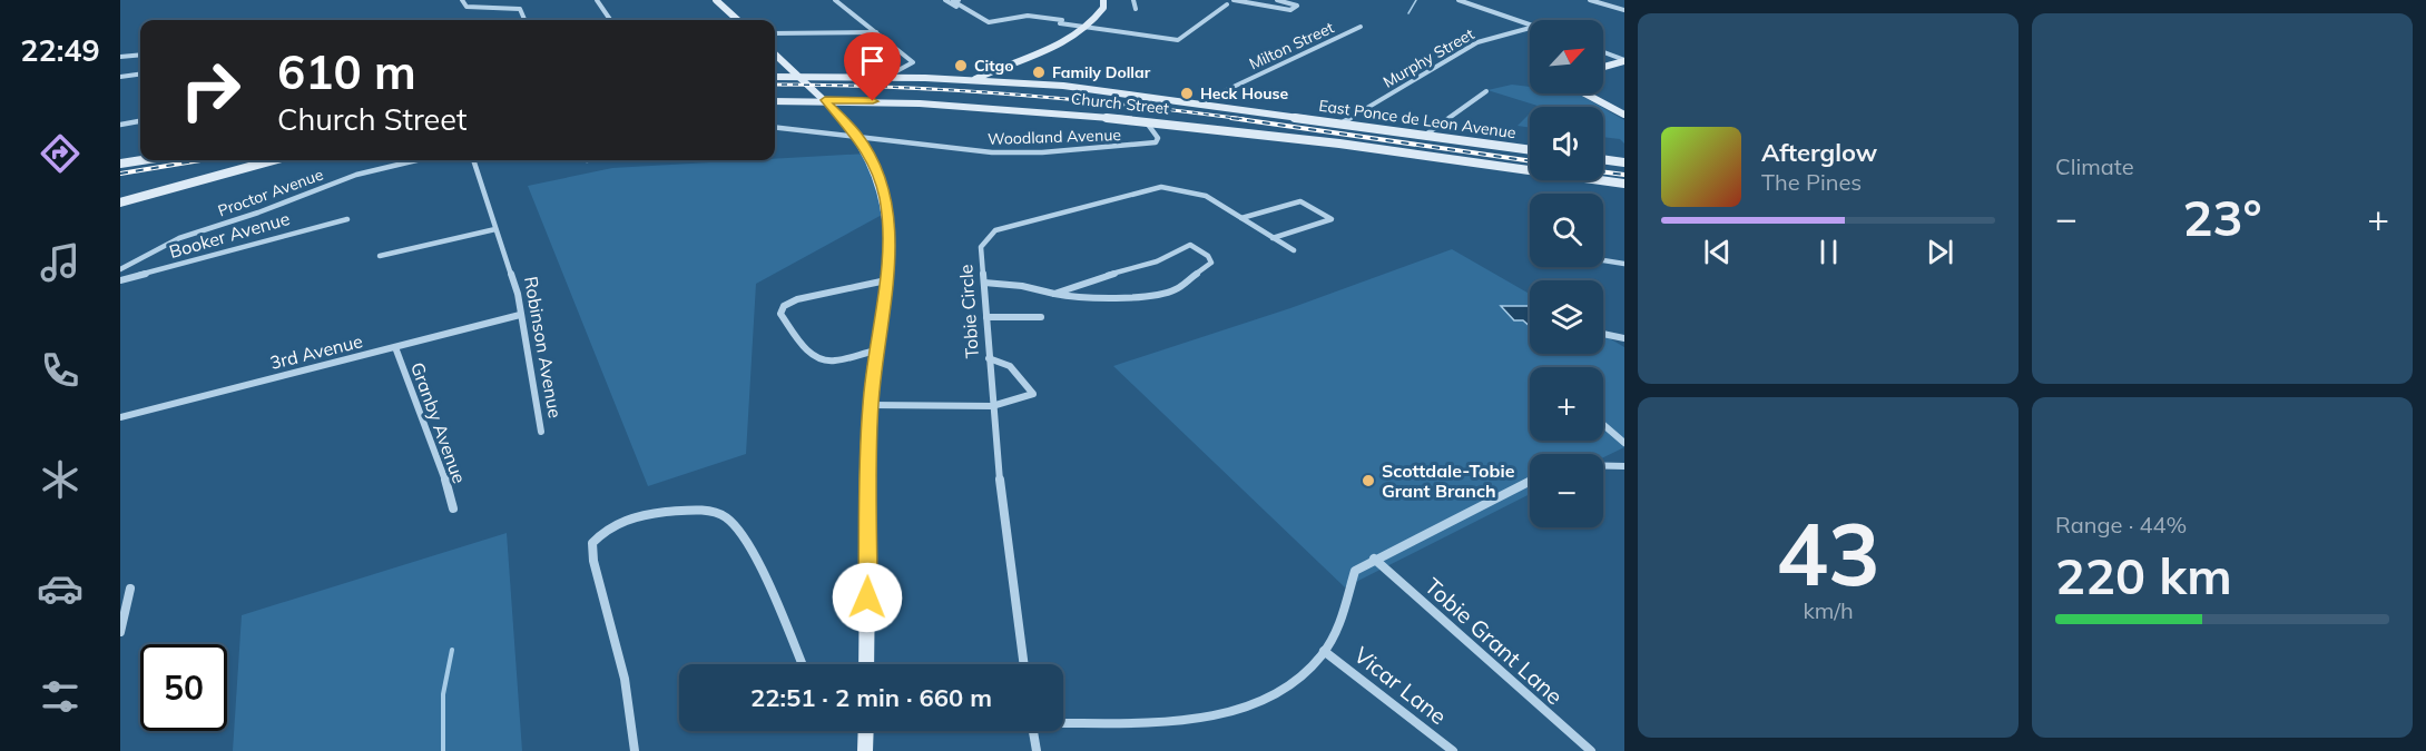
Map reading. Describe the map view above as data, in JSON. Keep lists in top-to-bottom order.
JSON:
{
  "streets": {
    "main road": ["Church Street", "East Ponce de Leon Avenue"],
    "street": [
      "Milton Street",
      "Murphy Street",
      "Woodland Avenue",
      "Proctor Avenue",
      "Booker Avenue",
      "Tobie Circle",
      "Robinson Avenue",
      "3rd Avenue",
      "Granby Avenue",
      "Tobie Grant Lane",
      "Vicar Lane"
    ]
  },
  "crossings": [
    ["Milton Street", "East Ponce de Leon Avenue"],
    ["Murphy Street", "East Ponce de Leon Avenue"],
    ["Church Street", "Woodland Avenue"],
    ["Robinson Avenue", "3rd Avenue"],
    ["3rd Avenue", "Granby Avenue"]
  ],
  "places": [
    "Citgo",
    "Family Dollar",
    "Heck House",
    "Scottdale-Tobie Grant Branch"
  ],
  "north": "top right",
  "page": {
    "tabs": "22:49",
    "tile": [
      "Climate",
      ["43", "km/h"],
      ["Range · 44%", "220 km"]
    ],
    "map_buttons": ["+", "−"],
    "turn": ["610 m", "Church Street"],
    "song": ["Afterglow", "The Pines"],
    "heat": ["−", "23°", "+"],
    "limit": "50",
    "trip": "22:51 · 2 min · 660 m"
  }
}
